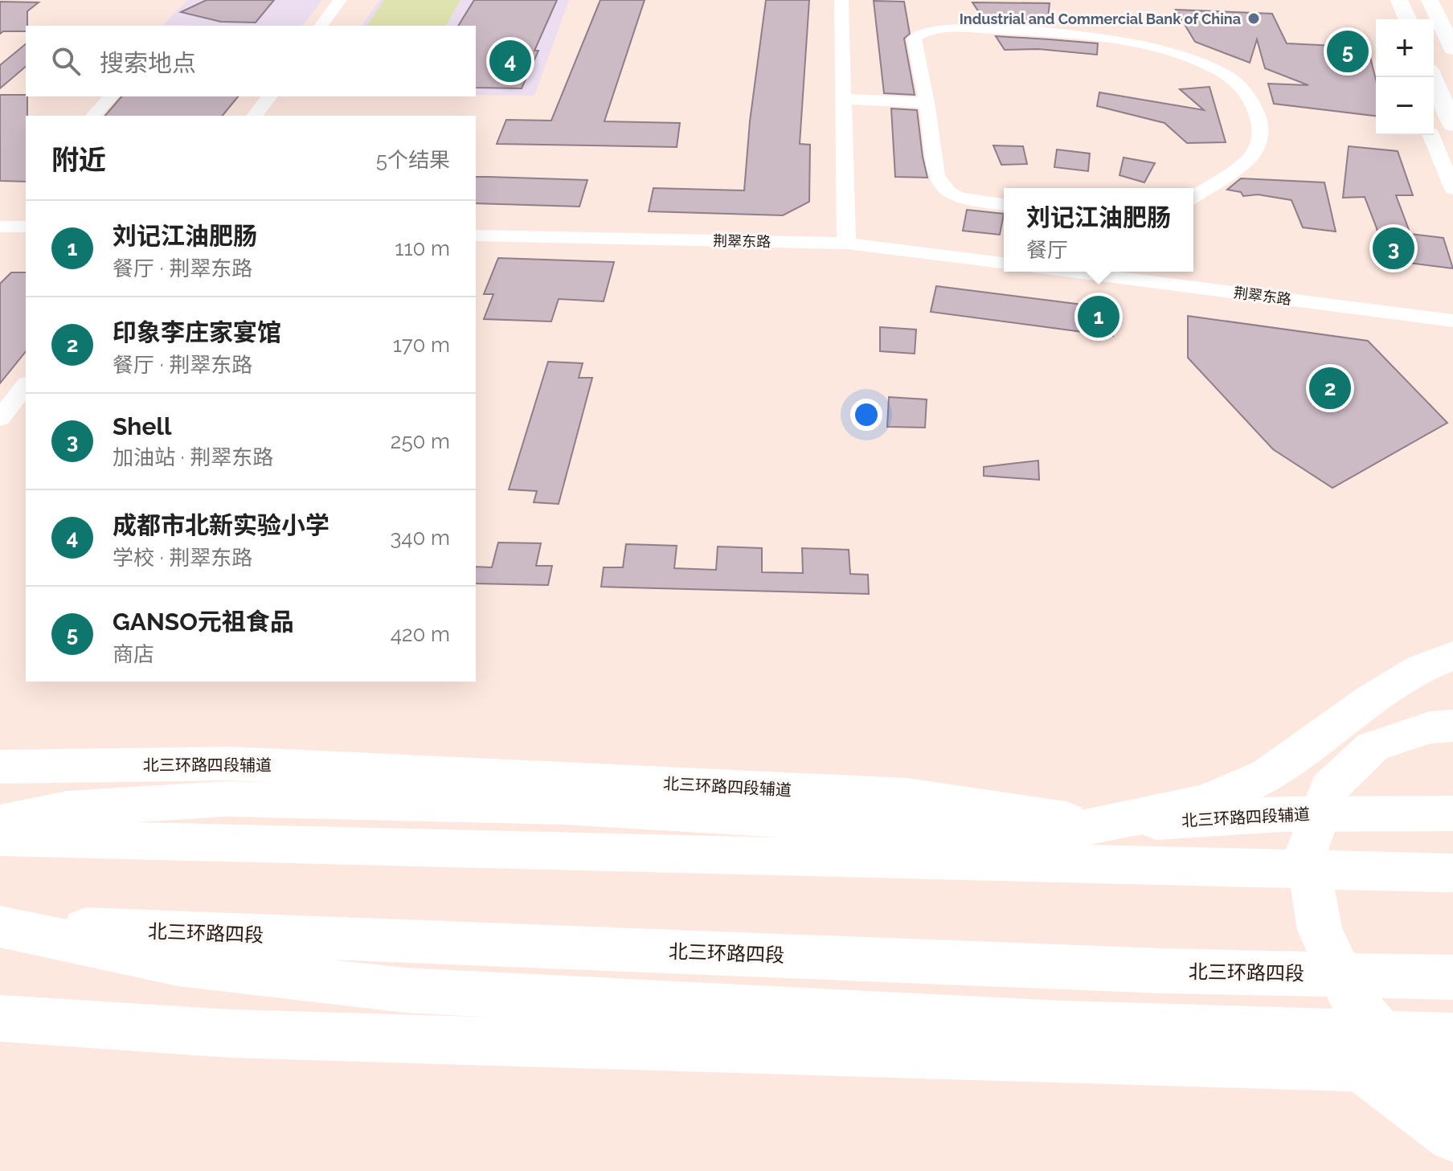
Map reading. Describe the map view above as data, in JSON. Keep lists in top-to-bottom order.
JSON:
{
  "streets": {
    "main road": ["北三环路四段辅道", "北三环路四段"],
    "street": ["荆翠东路"]
  },
  "places": ["Industrial and Commercial Bank of China"],
  "page": {
    "map_buttons": ["+", "−"],
    "search": "搜索地点",
    "pins": [
      "5",
      "4",
      "3",
      "1",
      "2"
    ],
    "heading": ["附近", "5个结果"],
    "popup": ["刘记江油肥肠", "餐厅"],
    "list": [
      {
        "mark": "1",
        "name": "刘记江油肥肠",
        "note": "餐厅 · 荆翠东路",
        "value": "110 m"
      },
      {
        "mark": "2",
        "name": "印象李庄家宴馆",
        "note": "餐厅 · 荆翠东路",
        "value": "170 m"
      },
      {
        "mark": "3",
        "name": "Shell",
        "note": "加油站 · 荆翠东路",
        "value": "250 m"
      },
      {
        "mark": "4",
        "name": "成都市北新实验小学",
        "note": "学校 · 荆翠东路",
        "value": "340 m"
      },
      {
        "mark": "5",
        "name": "GANSO元祖食品",
        "note": "商店",
        "value": "420 m"
      }
    ]
  }
}
